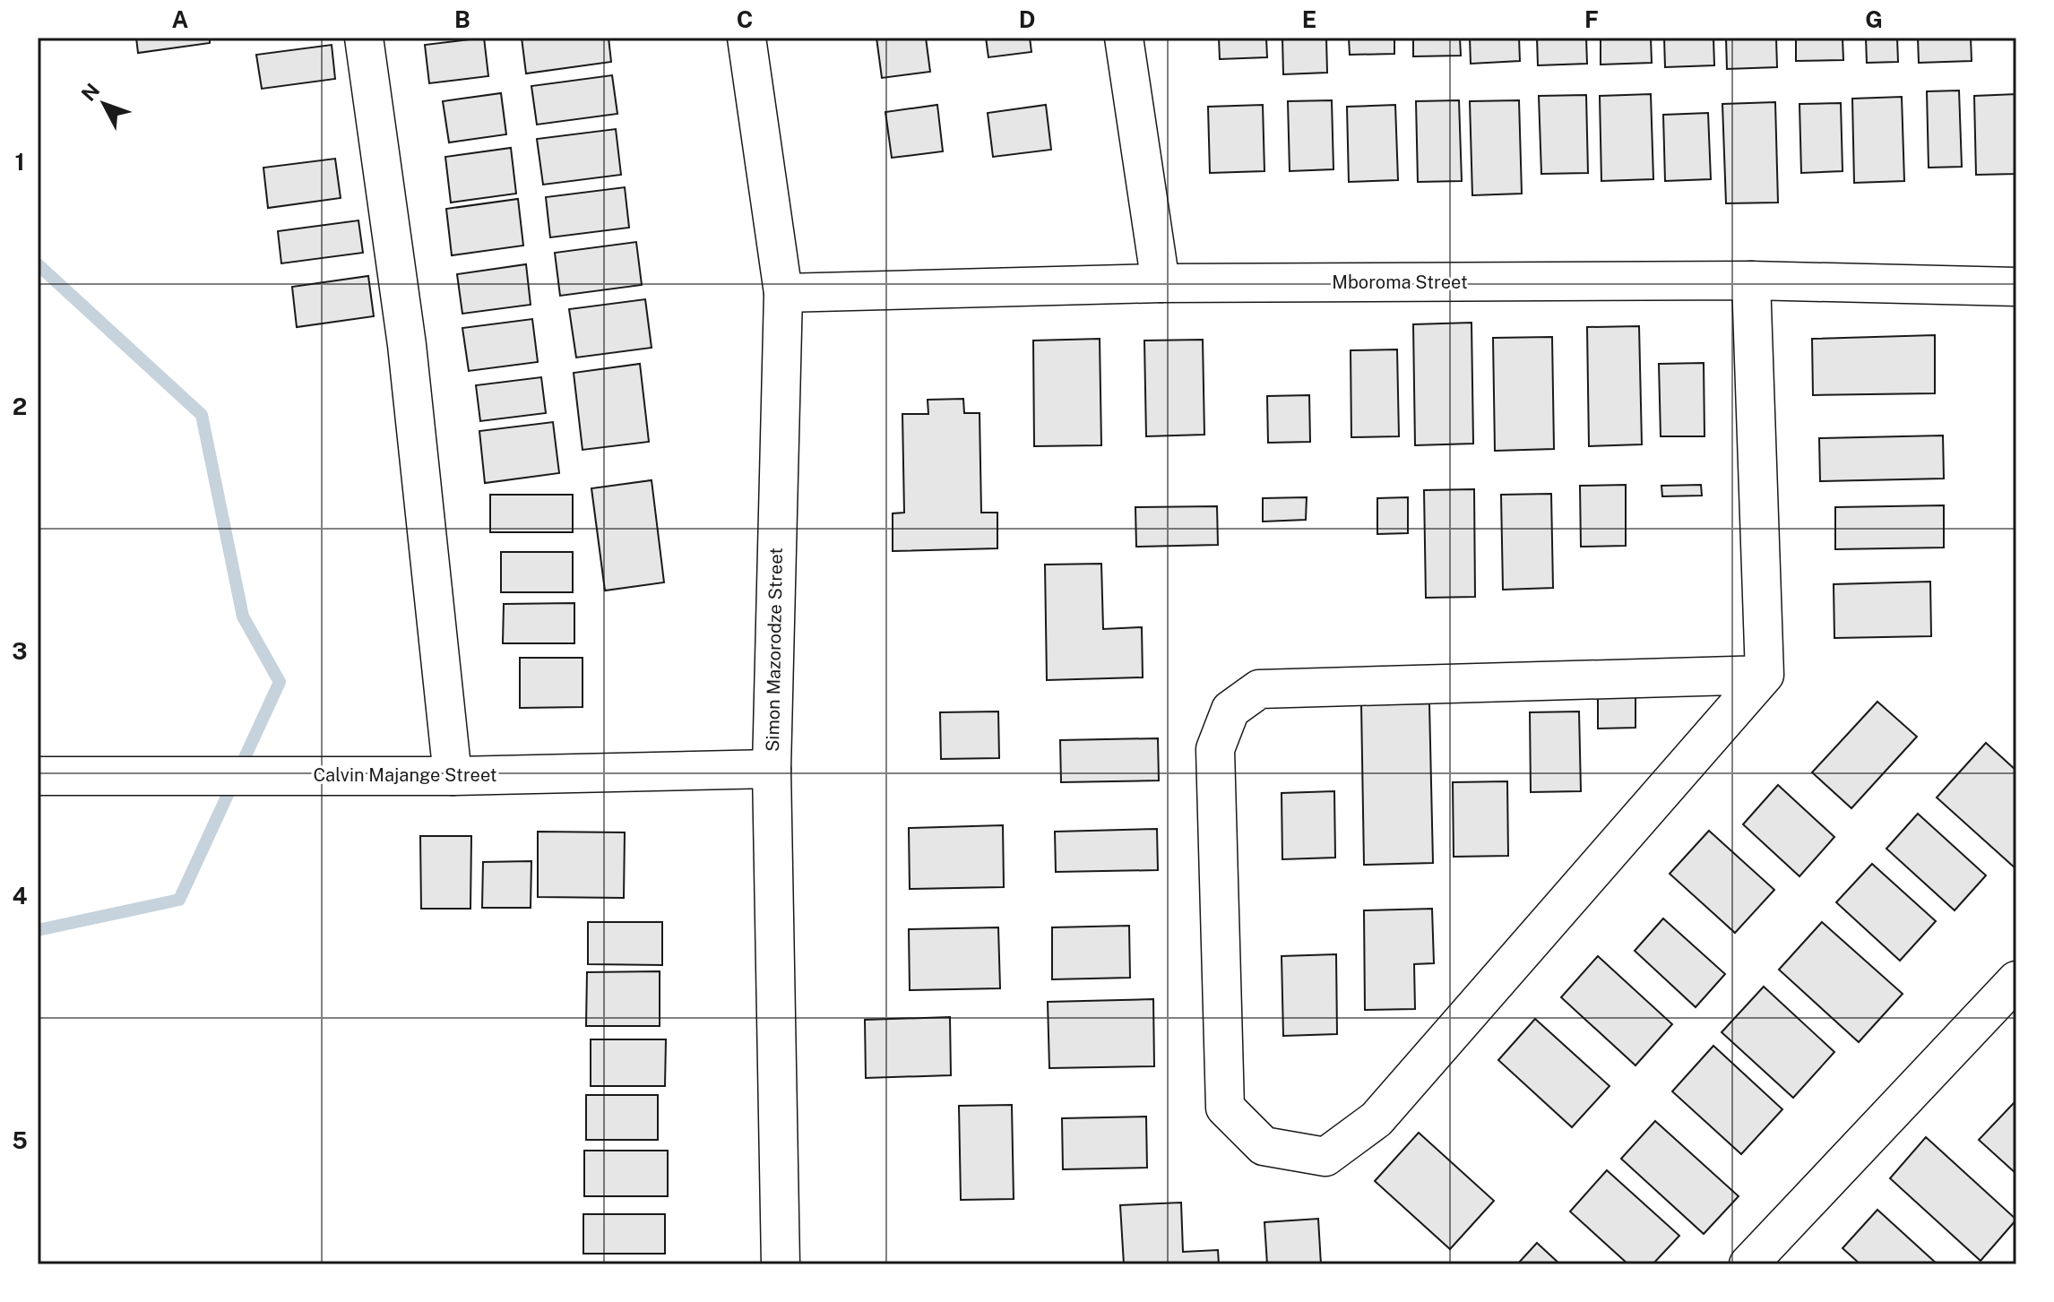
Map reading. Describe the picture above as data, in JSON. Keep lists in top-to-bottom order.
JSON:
{
  "streets": {
    "street": ["Mboroma Street", "Simon Mazorodze Street", "Calvin Majange Street"]
  },
  "crossings": [
    ["Mboroma Street", "Simon Mazorodze Street"],
    ["Simon Mazorodze Street", "Calvin Majange Street"]
  ],
  "north": "top left",
  "grid": {
    "columns": [
      "A",
      "B",
      "C",
      "D",
      "E",
      "F",
      "G"
    ],
    "rows": [
      "1",
      "2",
      "3",
      "4",
      "5"
    ]
  }
}
